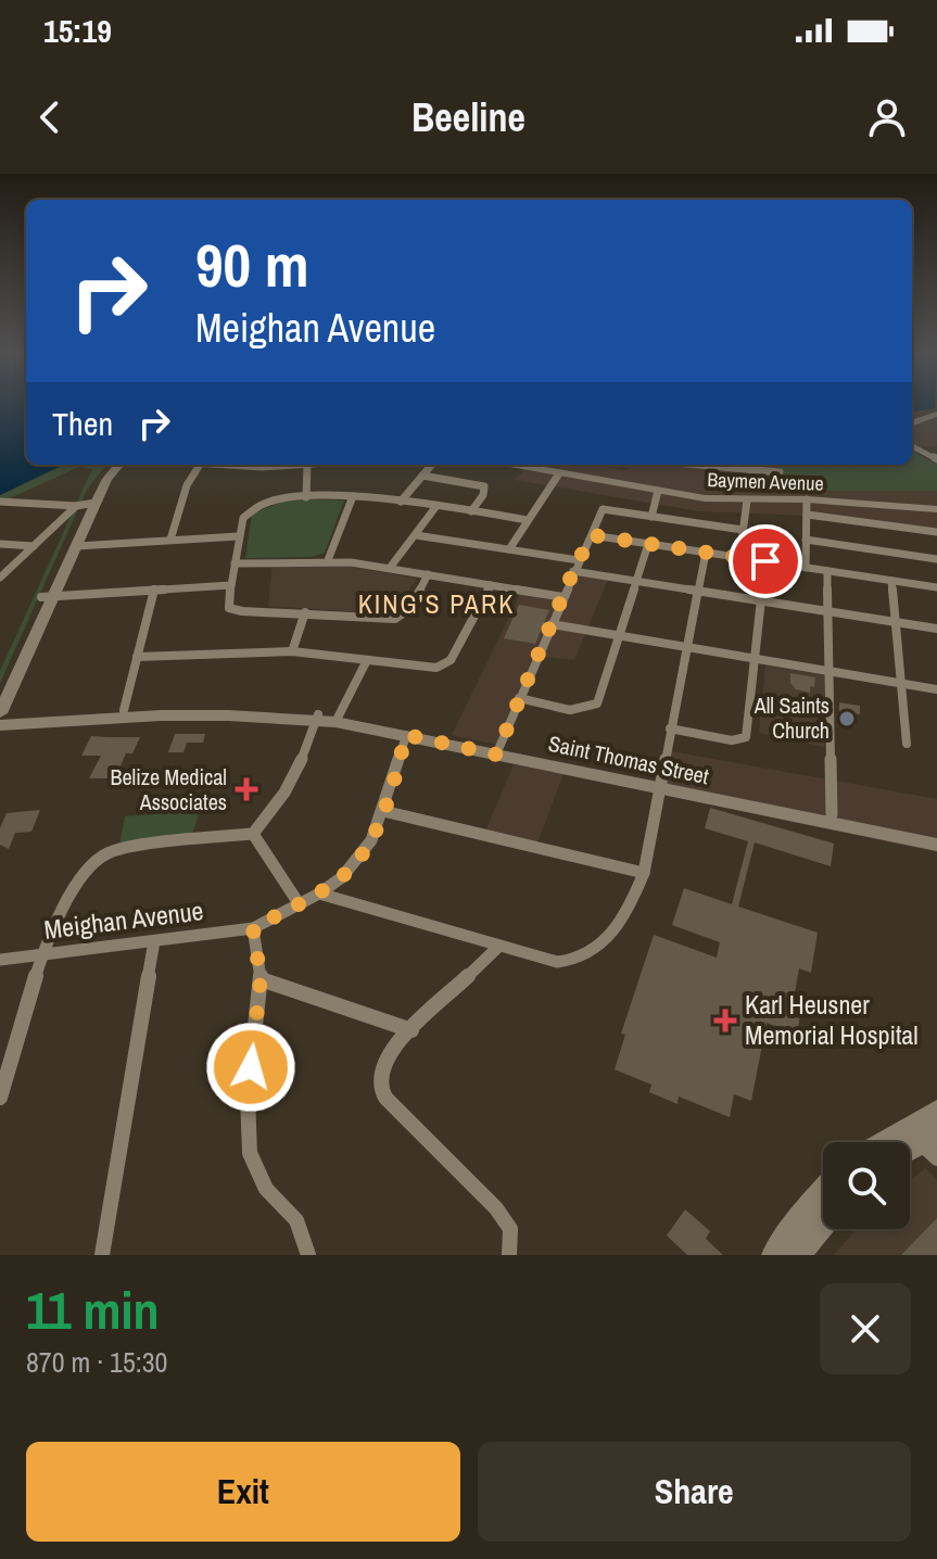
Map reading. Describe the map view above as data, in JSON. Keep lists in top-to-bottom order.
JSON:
{
  "streets": {
    "street": ["Baymen Avenue", "Saint Thomas Street", "Meighan Avenue"]
  },
  "crossings": [
    ["Saint Thomas Street", "Meighan Avenue"]
  ],
  "districts": ["KING'S PARK"],
  "places": {
    "other": ["All Saints Church"],
    "health": ["Belize Medical Associates", "Karl Heusner Memorial Hospital"]
  },
  "page": {
    "status": "15:19",
    "header": "Beeline",
    "turn": ["90 m", "Meighan Avenue"],
    "then": "Then",
    "heading": ["11 min", "870 m · 15:30"],
    "buttons": ["Exit", "Share"]
  }
}
